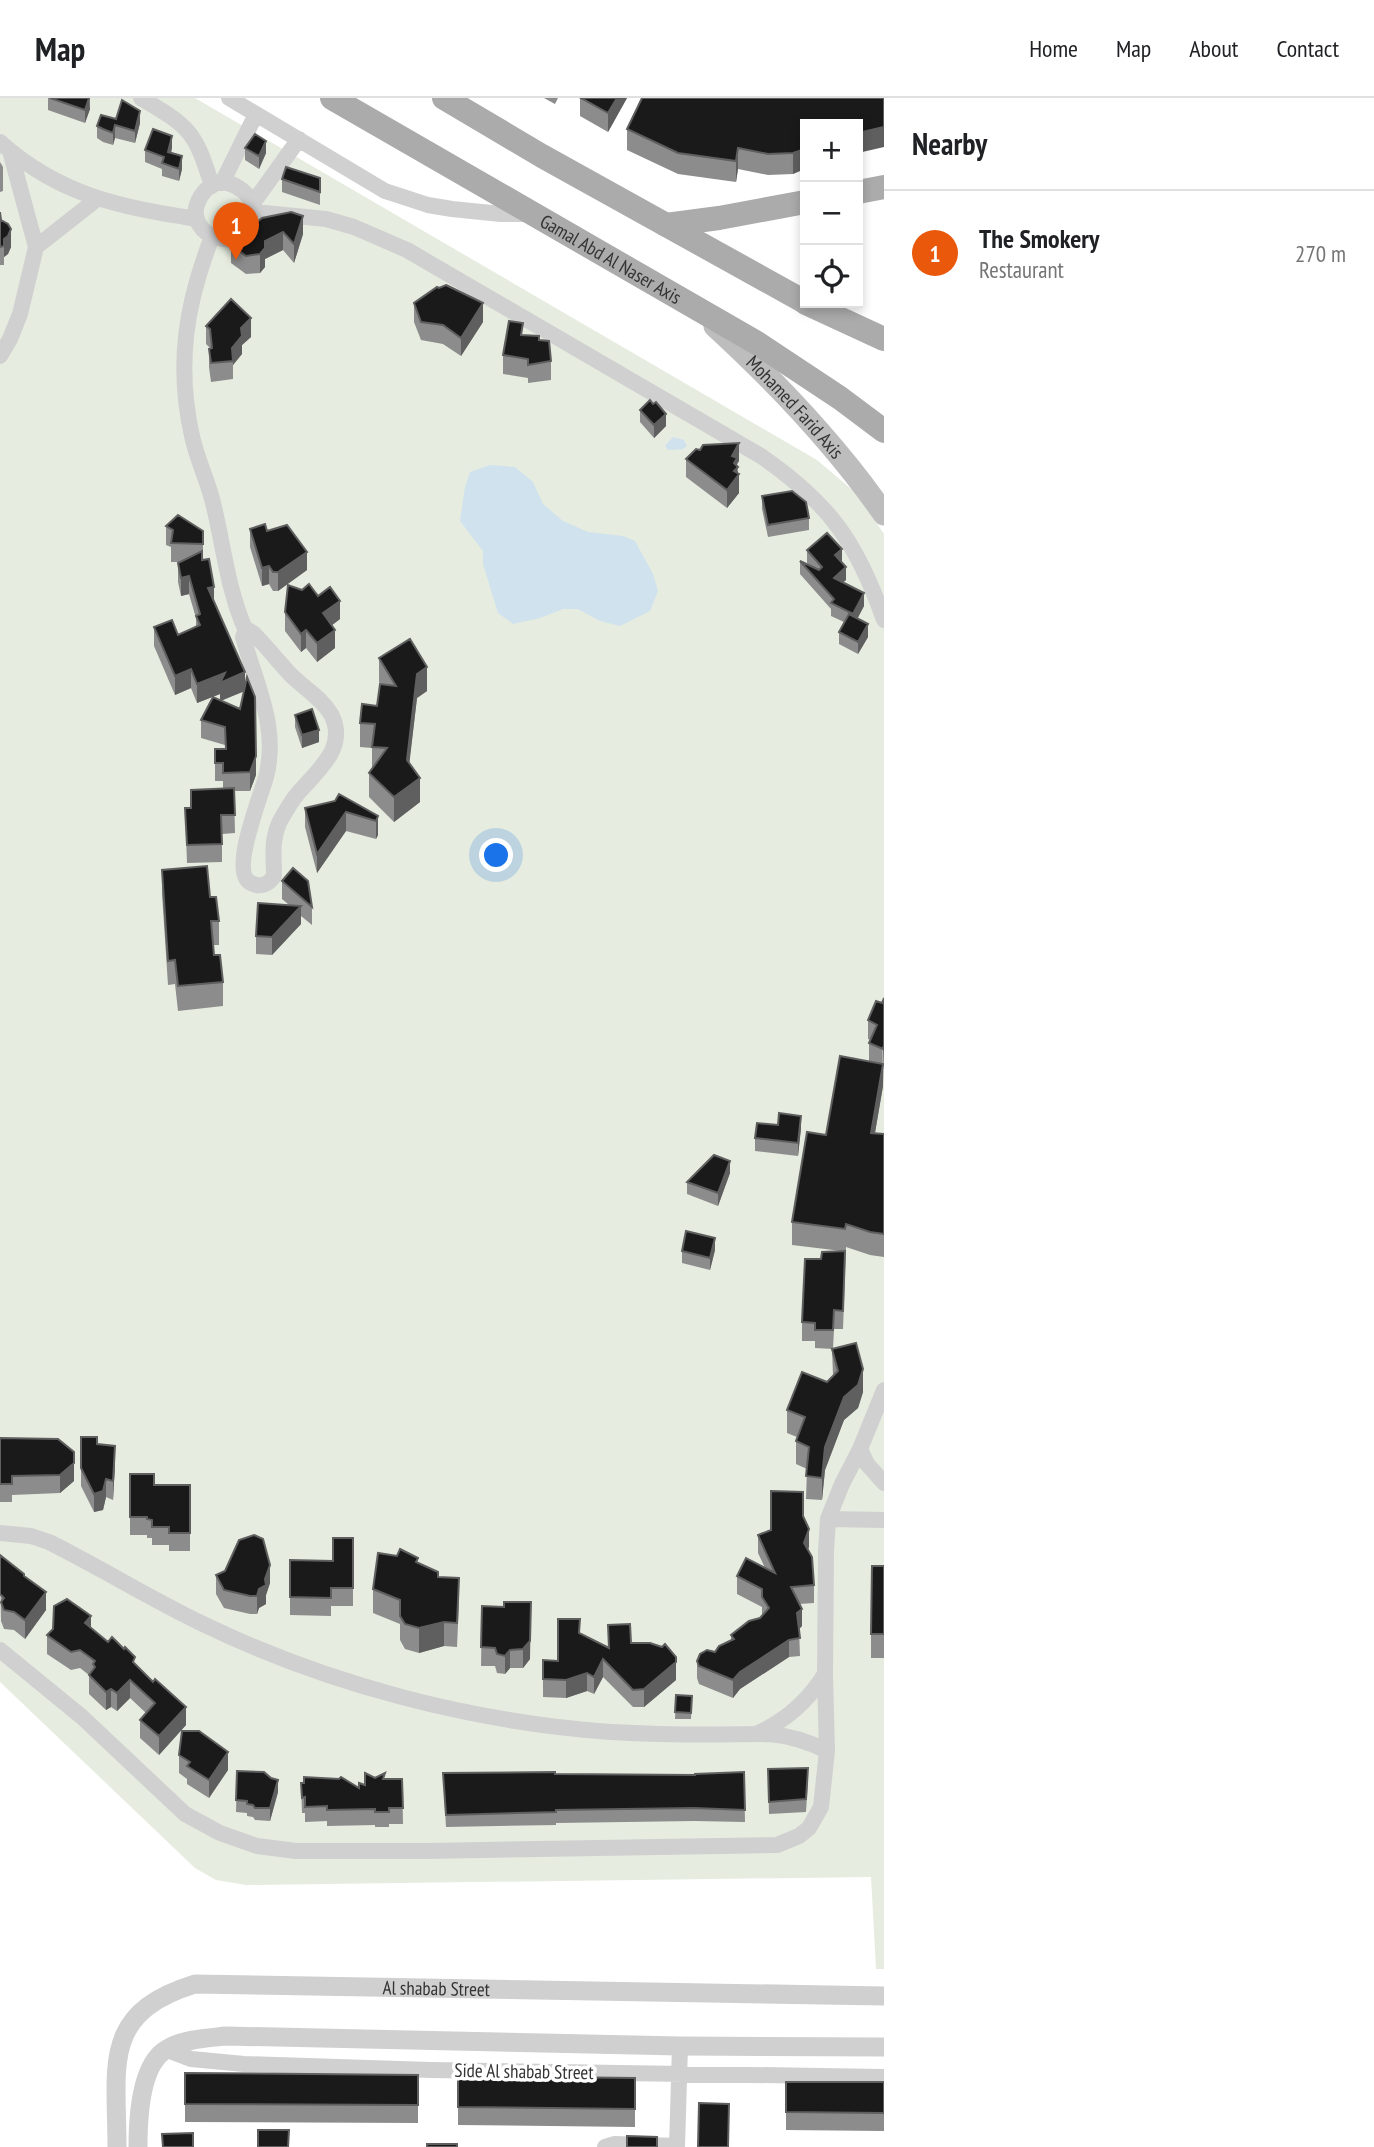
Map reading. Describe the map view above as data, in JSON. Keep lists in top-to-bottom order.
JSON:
{
  "streets": {
    "main road": ["Gamal Abd Al Naser Axis", "Mohamed Farid Axis"],
    "street": ["Al shabab Street", "Side Al shabab Street"]
  },
  "crossings": [
    ["Gamal Abd Al Naser Axis", "Mohamed Farid Axis"]
  ],
  "page": {
    "header": "Map",
    "nav": [
      "Home",
      "Map",
      "About",
      "Contact"
    ],
    "heading": "Nearby",
    "map_buttons": ["+", "−"],
    "list": [
      {
        "mark": "1",
        "name": "The Smokery",
        "note": "Restaurant",
        "value": "270 m"
      }
    ],
    "pins": "1"
  }
}
